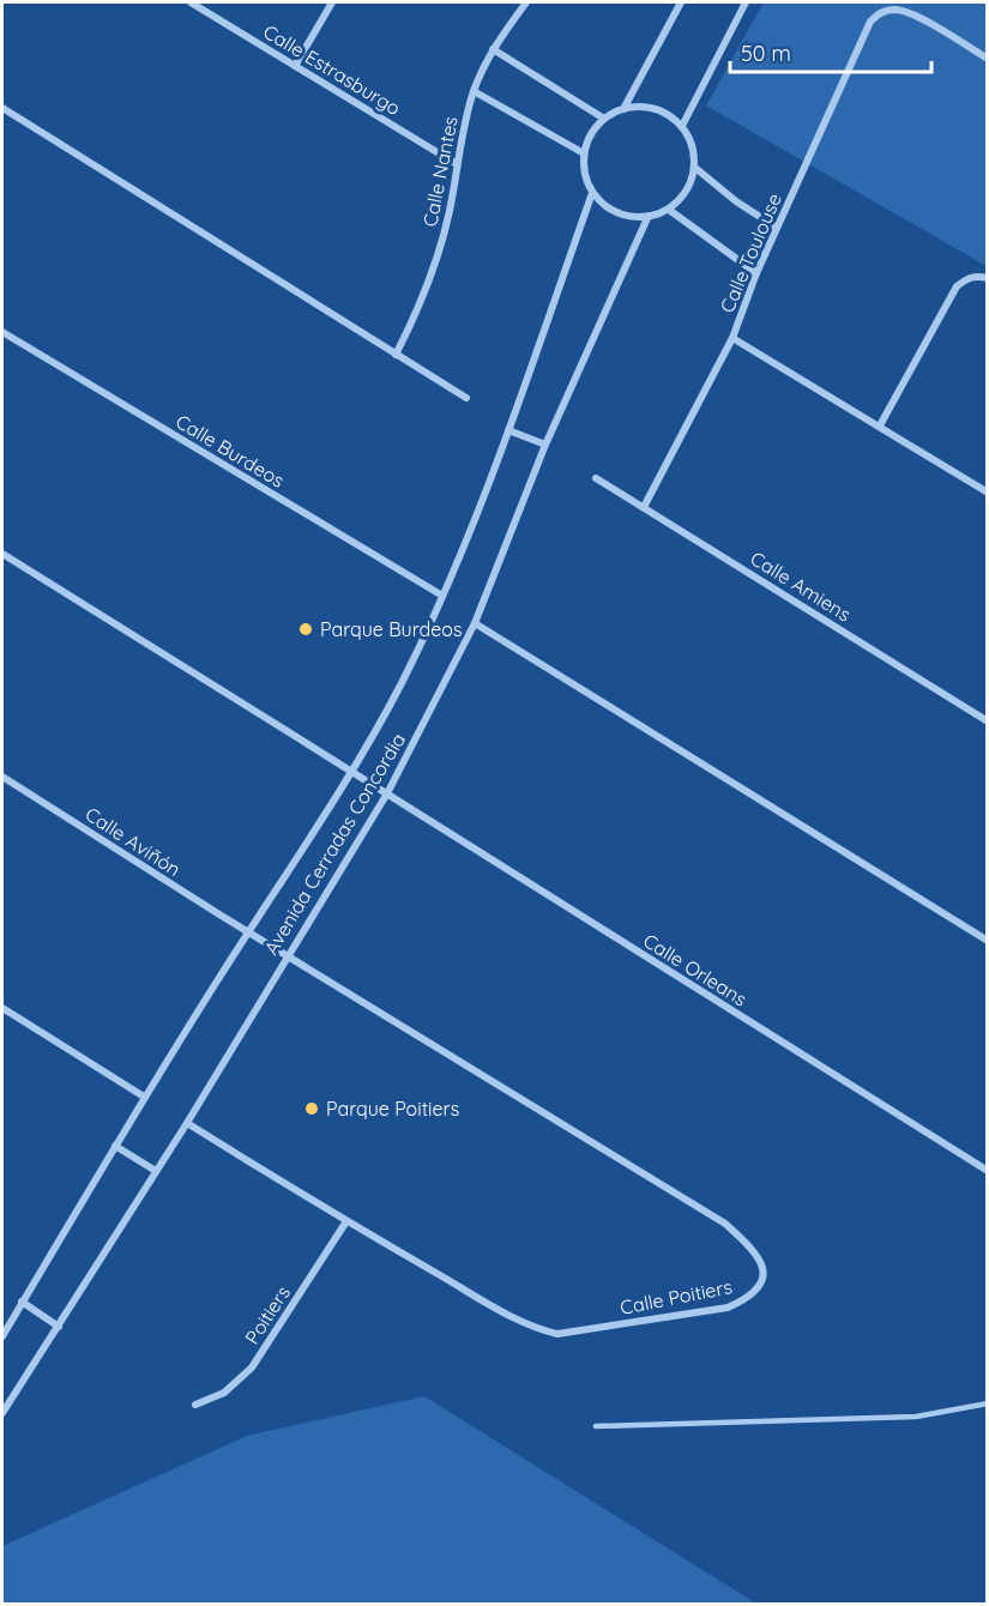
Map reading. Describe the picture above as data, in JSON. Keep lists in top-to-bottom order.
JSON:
{
  "streets": {
    "street": [
      "Calle Estrasburgo",
      "Calle Nantes",
      "Calle Toulouse",
      "Calle Burdeos",
      "Calle Amiens",
      "Calle Aviñón",
      "Avenida Cerradas Concordia",
      "Calle Orleans",
      "Calle Poitiers",
      "Poitiers"
    ]
  },
  "crossings": [
    ["Calle Estrasburgo", "Calle Nantes"],
    ["Calle Toulouse", "Calle Amiens"],
    ["Calle Burdeos", "Avenida Cerradas Concordia"],
    ["Calle Aviñón", "Avenida Cerradas Concordia"],
    ["Calle Aviñón", "Calle Poitiers"],
    ["Avenida Cerradas Concordia", "Calle Orleans"],
    ["Avenida Cerradas Concordia", "Calle Poitiers"],
    ["Calle Poitiers", "Poitiers"]
  ],
  "places": ["Parque Burdeos", "Parque Poitiers"],
  "scale_bar": "50 m"
}
